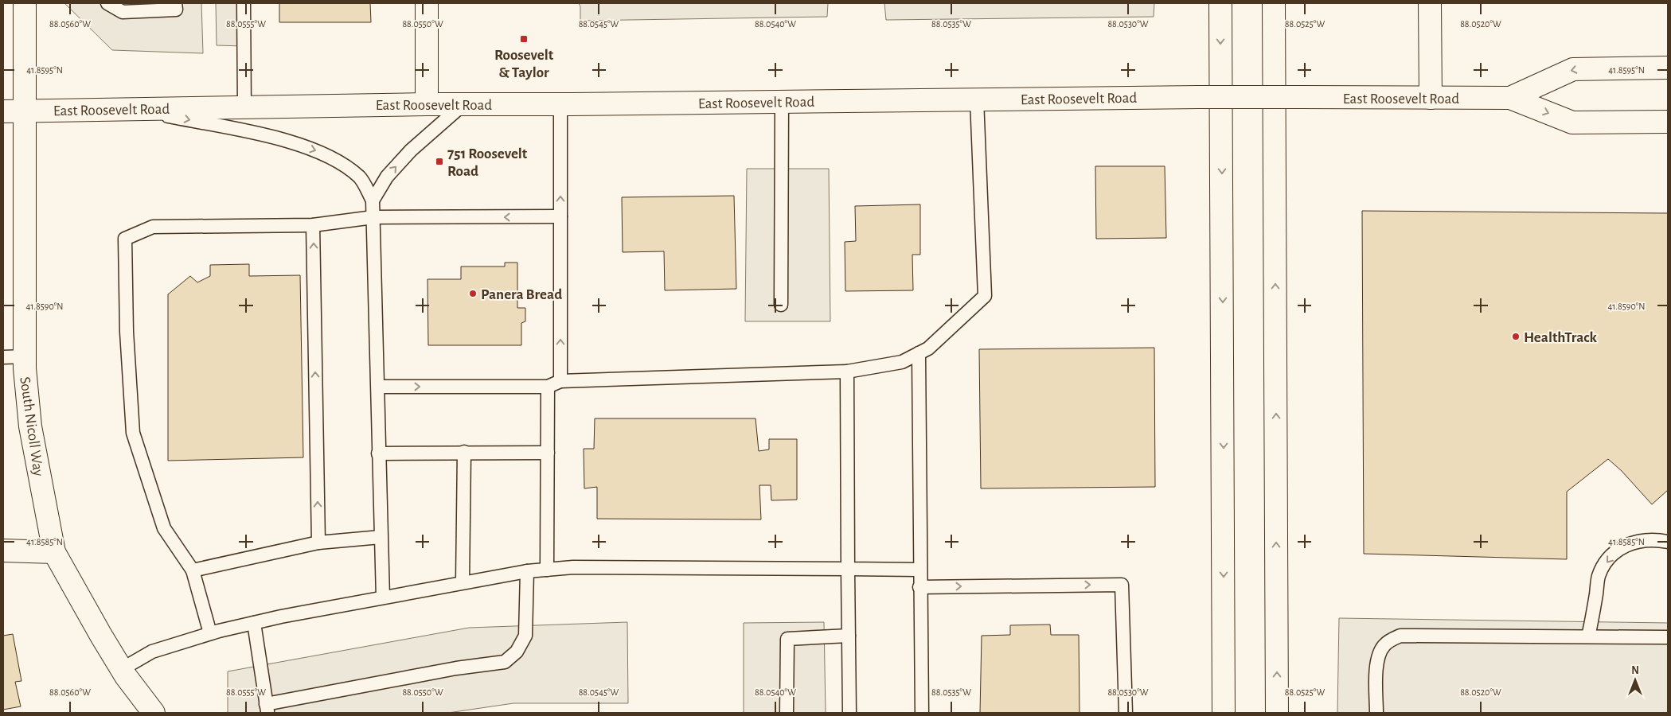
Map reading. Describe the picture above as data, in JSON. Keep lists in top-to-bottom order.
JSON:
{
  "streets": {
    "main road": ["East Roosevelt Road", "South Nicoll Way"]
  },
  "crossings": [
    ["East Roosevelt Road", "South Nicoll Way"]
  ],
  "places": {
    "transit": ["Roosevelt & Taylor", "751 Roosevelt Road"],
    "other": ["Panera Bread", "HealthTrack"]
  },
  "north": "top",
  "coordinates": [
    "88.0560°W",
    "88.0555°W",
    "88.0550°W",
    "88.0545°W",
    "88.0540°W",
    "88.0535°W",
    "88.0530°W",
    "88.0525°W",
    "88.0520°W",
    "41.8595°N",
    "41.8590°N",
    "41.8585°N"
  ]
}
